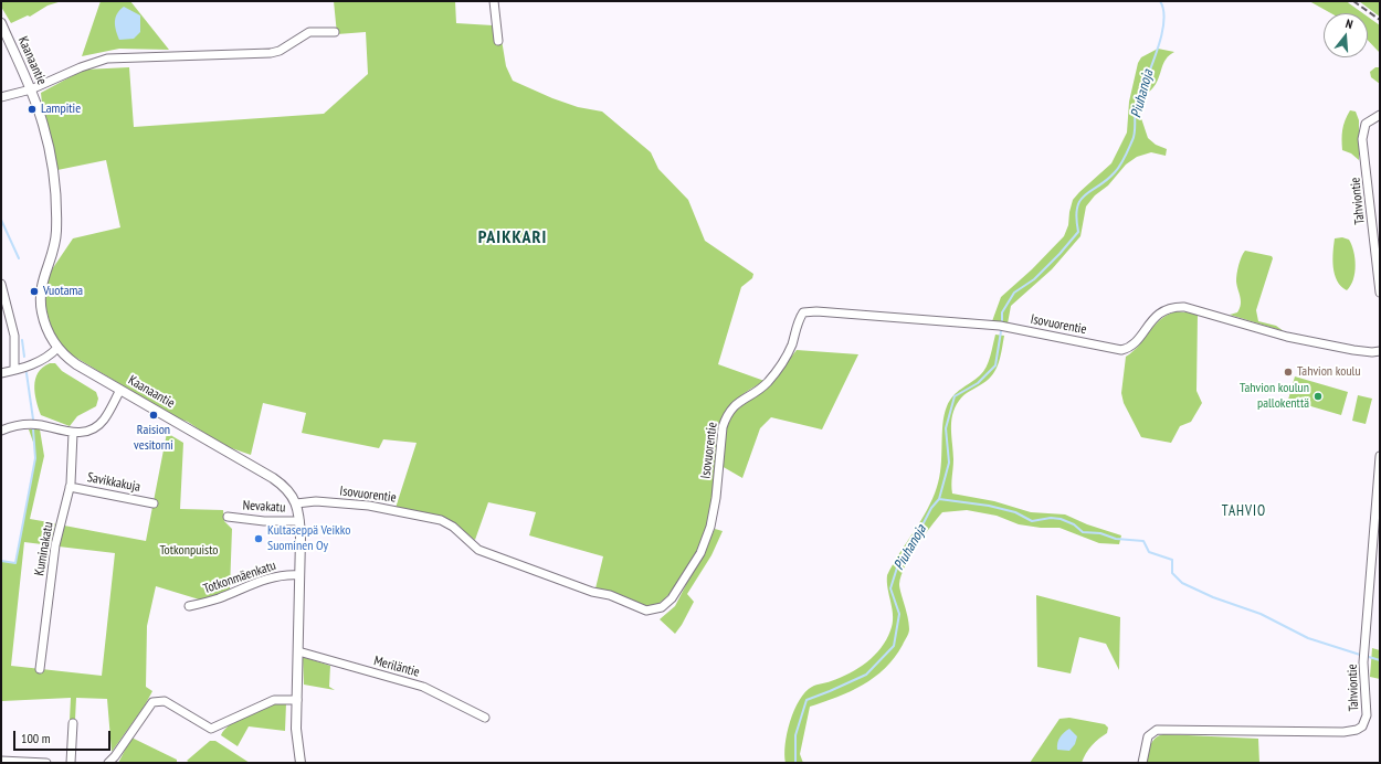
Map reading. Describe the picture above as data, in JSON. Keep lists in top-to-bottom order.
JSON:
{
  "streets": {
    "street": [
      "Kaanaantie",
      "Tahviontie",
      "Isovuorentie",
      "Savikkakuja",
      "Nevakatu",
      "Kuminakatu",
      "Totkonmäenkatu",
      "Meriläntie"
    ]
  },
  "crossings": [
    ["Kaanaantie", "Isovuorentie"],
    ["Kaanaantie", "Nevakatu"],
    ["Kaanaantie", "Totkonmäenkatu"],
    ["Kaanaantie", "Meriläntie"],
    ["Savikkakuja", "Kuminakatu"]
  ],
  "districts": ["PAIKKARI", "TAHVIO"],
  "water": ["Piuhanoja"],
  "parks": ["Totkonpuisto"],
  "places": [
    "Lampitie",
    "Vuotama",
    "Tahvion koulu",
    "Tahvion koulun pallokenttä",
    "Raision vesitorni",
    "Kultaseppä Veikko Suominen Oy"
  ],
  "scale_bar": "100 m",
  "north": "top"
}
